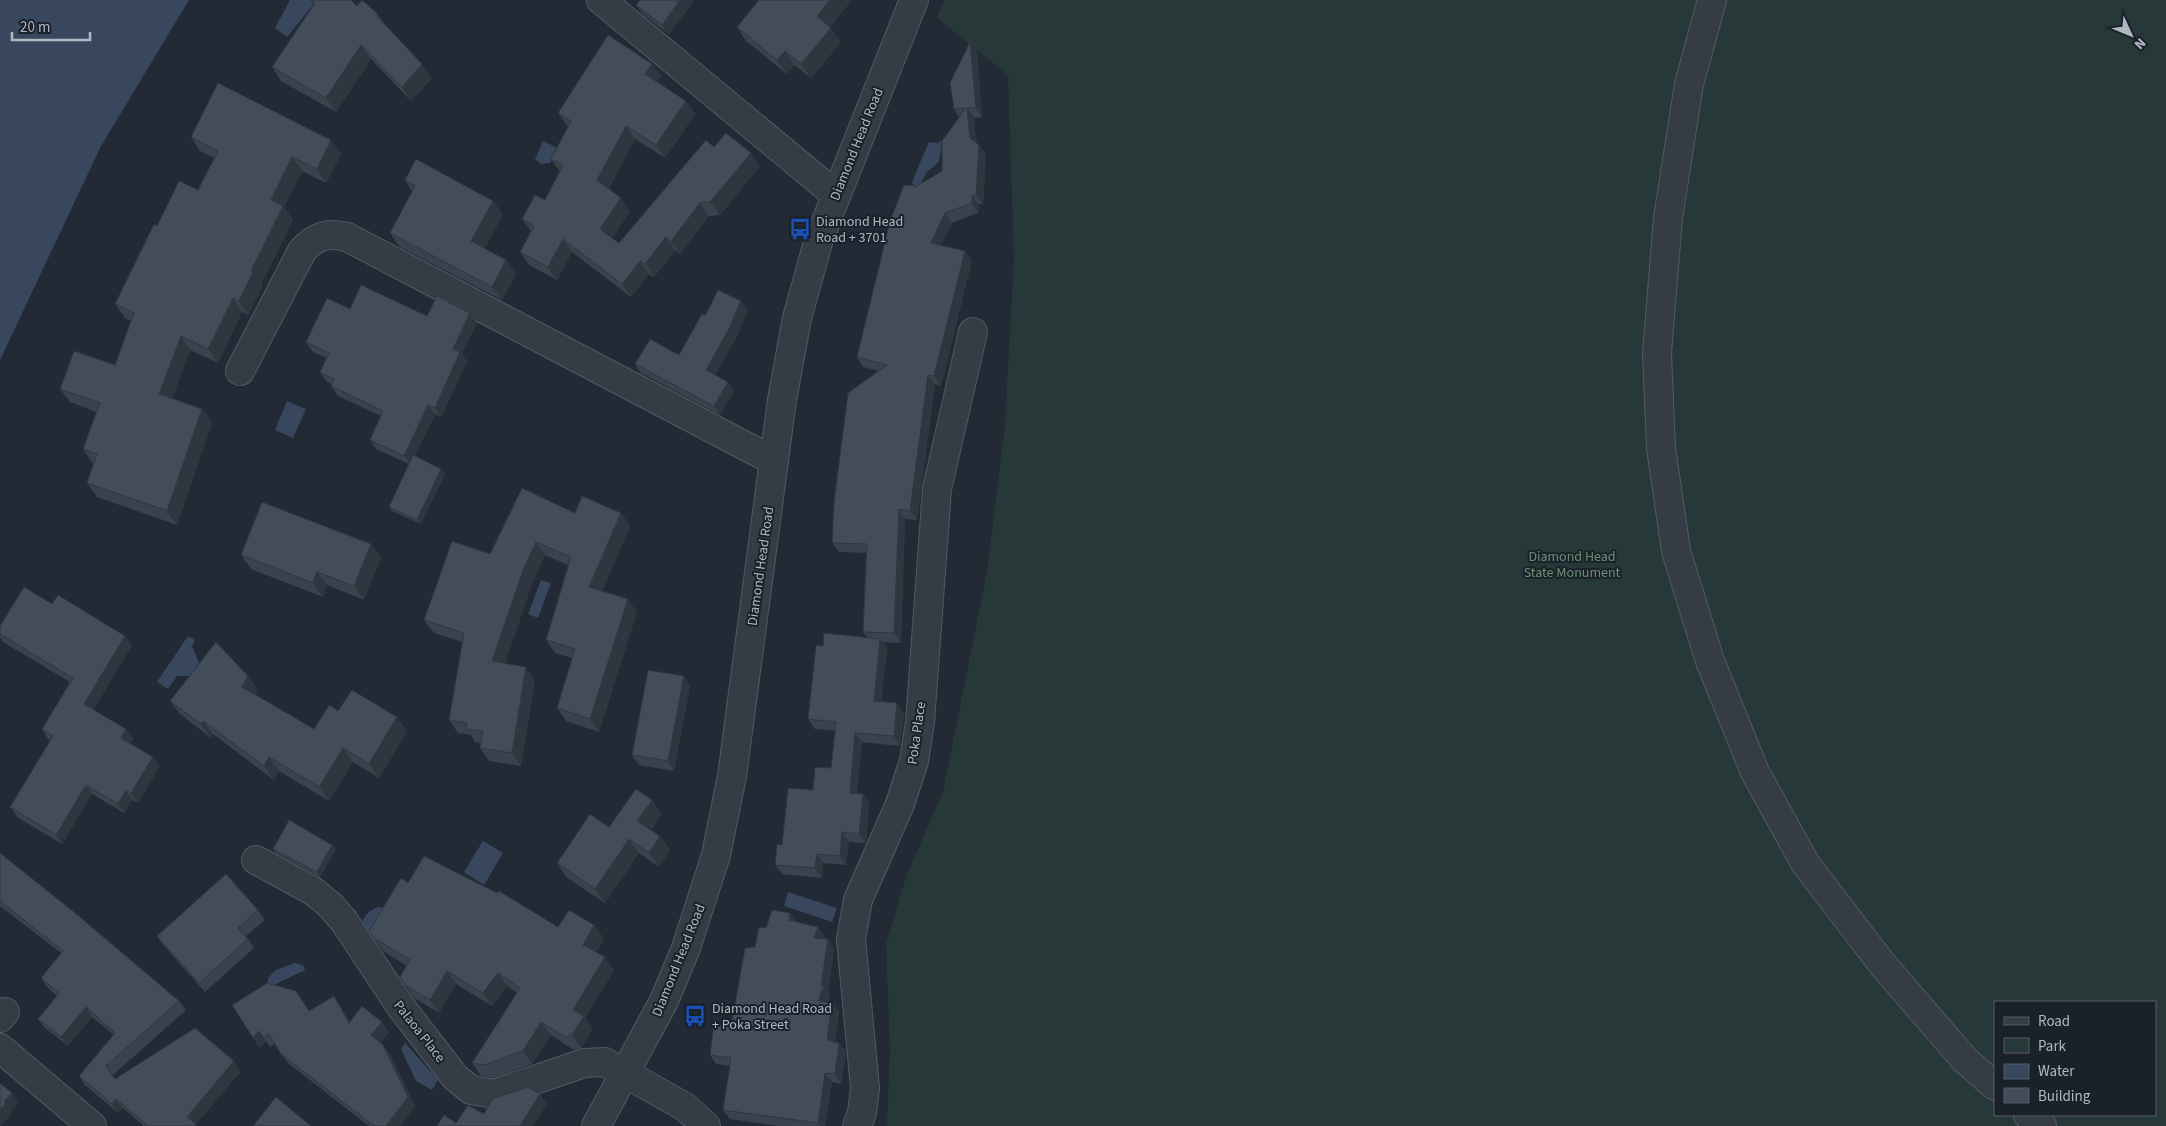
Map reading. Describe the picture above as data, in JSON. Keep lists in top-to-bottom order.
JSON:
{
  "streets": {
    "street": ["Diamond Head Road", "Poka Place", "Palaoa Place"]
  },
  "crossings": [
    ["Diamond Head Road", "Palaoa Place"]
  ],
  "parks": ["Diamond Head State Monument"],
  "places": {
    "bus stop": ["Diamond Head Road + 3701", "Diamond Head Road + Poka Street"]
  },
  "legend": [
    "Road",
    "Park",
    "Water",
    "Building"
  ],
  "scale_bar": "20 m",
  "north": "bottom right"
}
